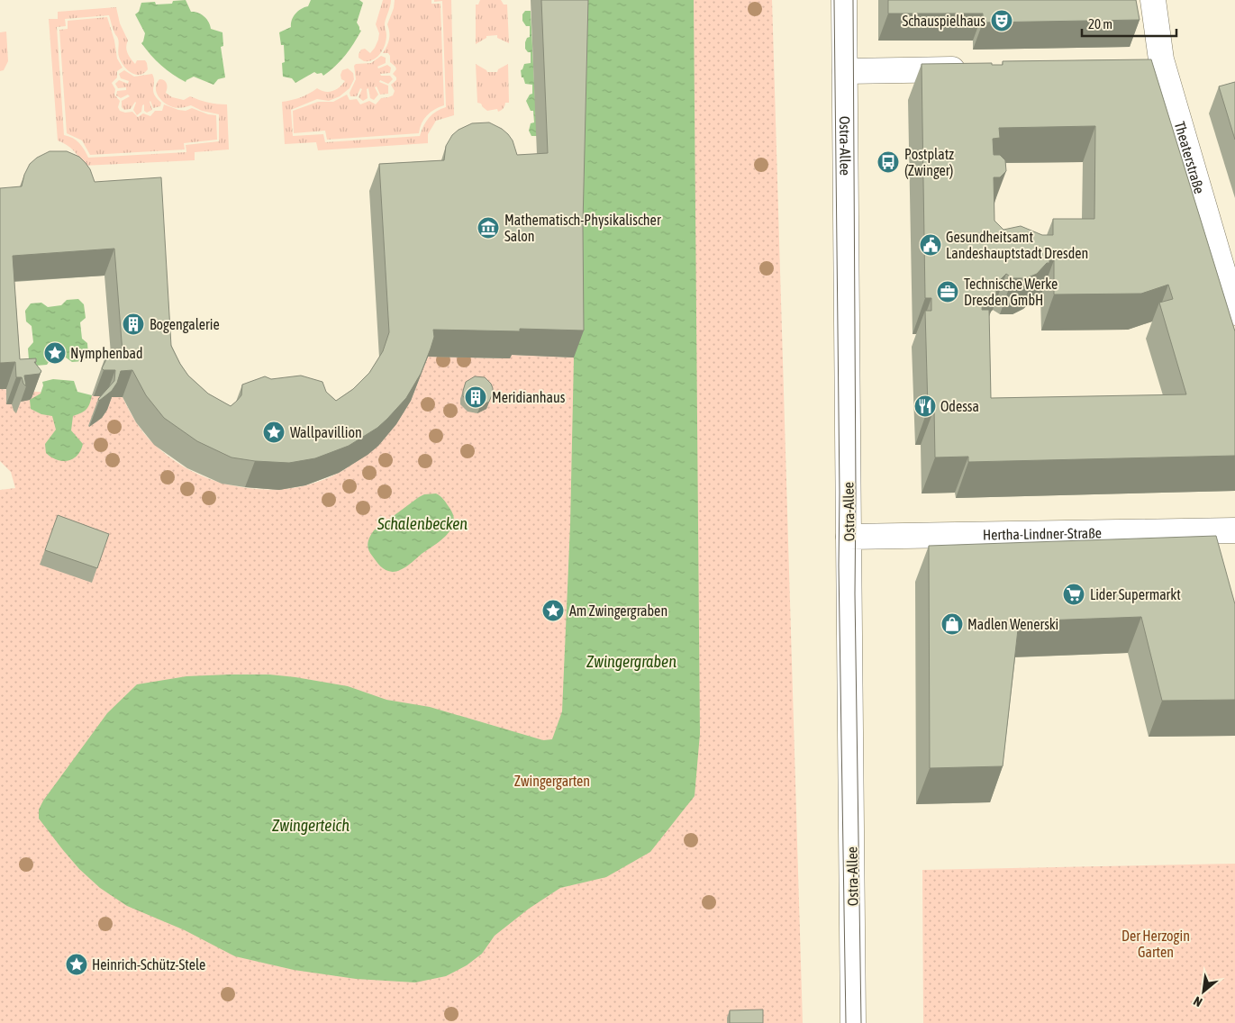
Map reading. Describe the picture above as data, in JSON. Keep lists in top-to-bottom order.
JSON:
{
  "streets": {
    "street": ["Ostra-Allee", "Theaterstraße", "Hertha-Lindner-Straße"]
  },
  "crossings": [
    ["Ostra-Allee", "Hertha-Lindner-Straße"]
  ],
  "water": ["Schalenbecken", "Zwingergraben", "Zwingerteich"],
  "parks": ["Zwingergarten", "Der Herzogin Garten"],
  "places": {
    "theatre": ["Schauspielhaus"],
    "bus stop": ["Postplatz (Zwinger)"],
    "museum": ["Mathematisch-Physikalischer Salon"],
    "public building": ["Gesundheitsamt Landeshauptstadt Dresden"],
    "office": ["Technische Werke Dresden GmbH"],
    "building": ["Bogengalerie", "Meridianhaus"],
    "place": [
      "Nymphenbad",
      "Wallpavillion",
      "Am Zwingergraben",
      "Heinrich-Schütz-Stele"
    ],
    "restaurant": ["Odessa"],
    "supermarket": ["Lider Supermarkt"],
    "shop": ["Madlen Wenerski"]
  },
  "scale_bar": "20 m",
  "north": "bottom left"
}
